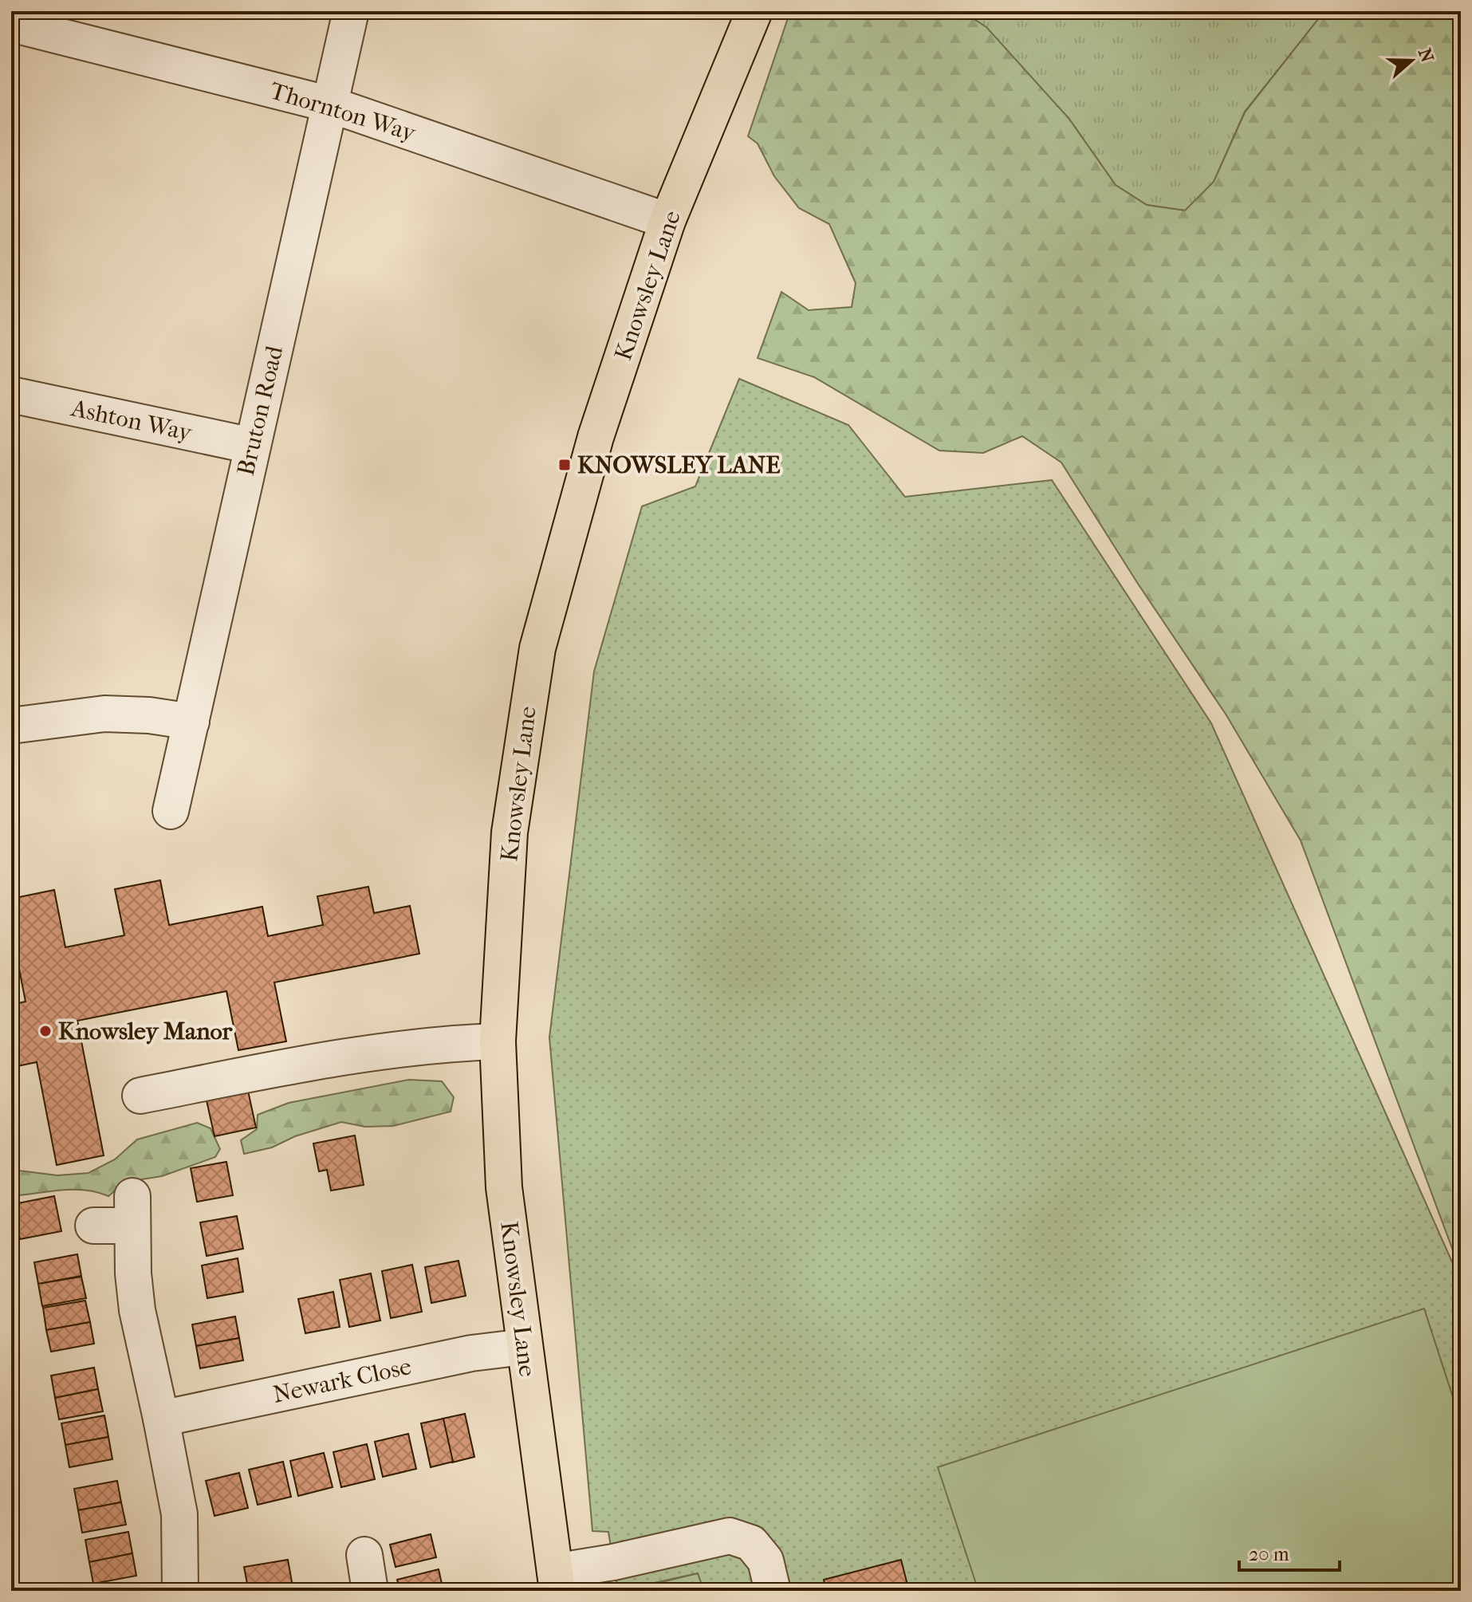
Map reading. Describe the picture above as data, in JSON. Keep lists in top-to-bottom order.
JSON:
{
  "streets": {
    "main road": ["Knowsley Lane"],
    "street": [
      "Thornton Way",
      "Bruton Road",
      "Ashton Way",
      "Newark Close"
    ]
  },
  "crossings": [
    ["Thornton Way", "Knowsley Lane"],
    ["Thornton Way", "Bruton Road"],
    ["Knowsley Lane", "Newark Close"],
    ["Bruton Road", "Ashton Way"]
  ],
  "places": {
    "transit": ["KNOWSLEY LANE"],
    "other": ["Knowsley Manor"]
  },
  "scale_bar": "20 m",
  "north": "right"
}
